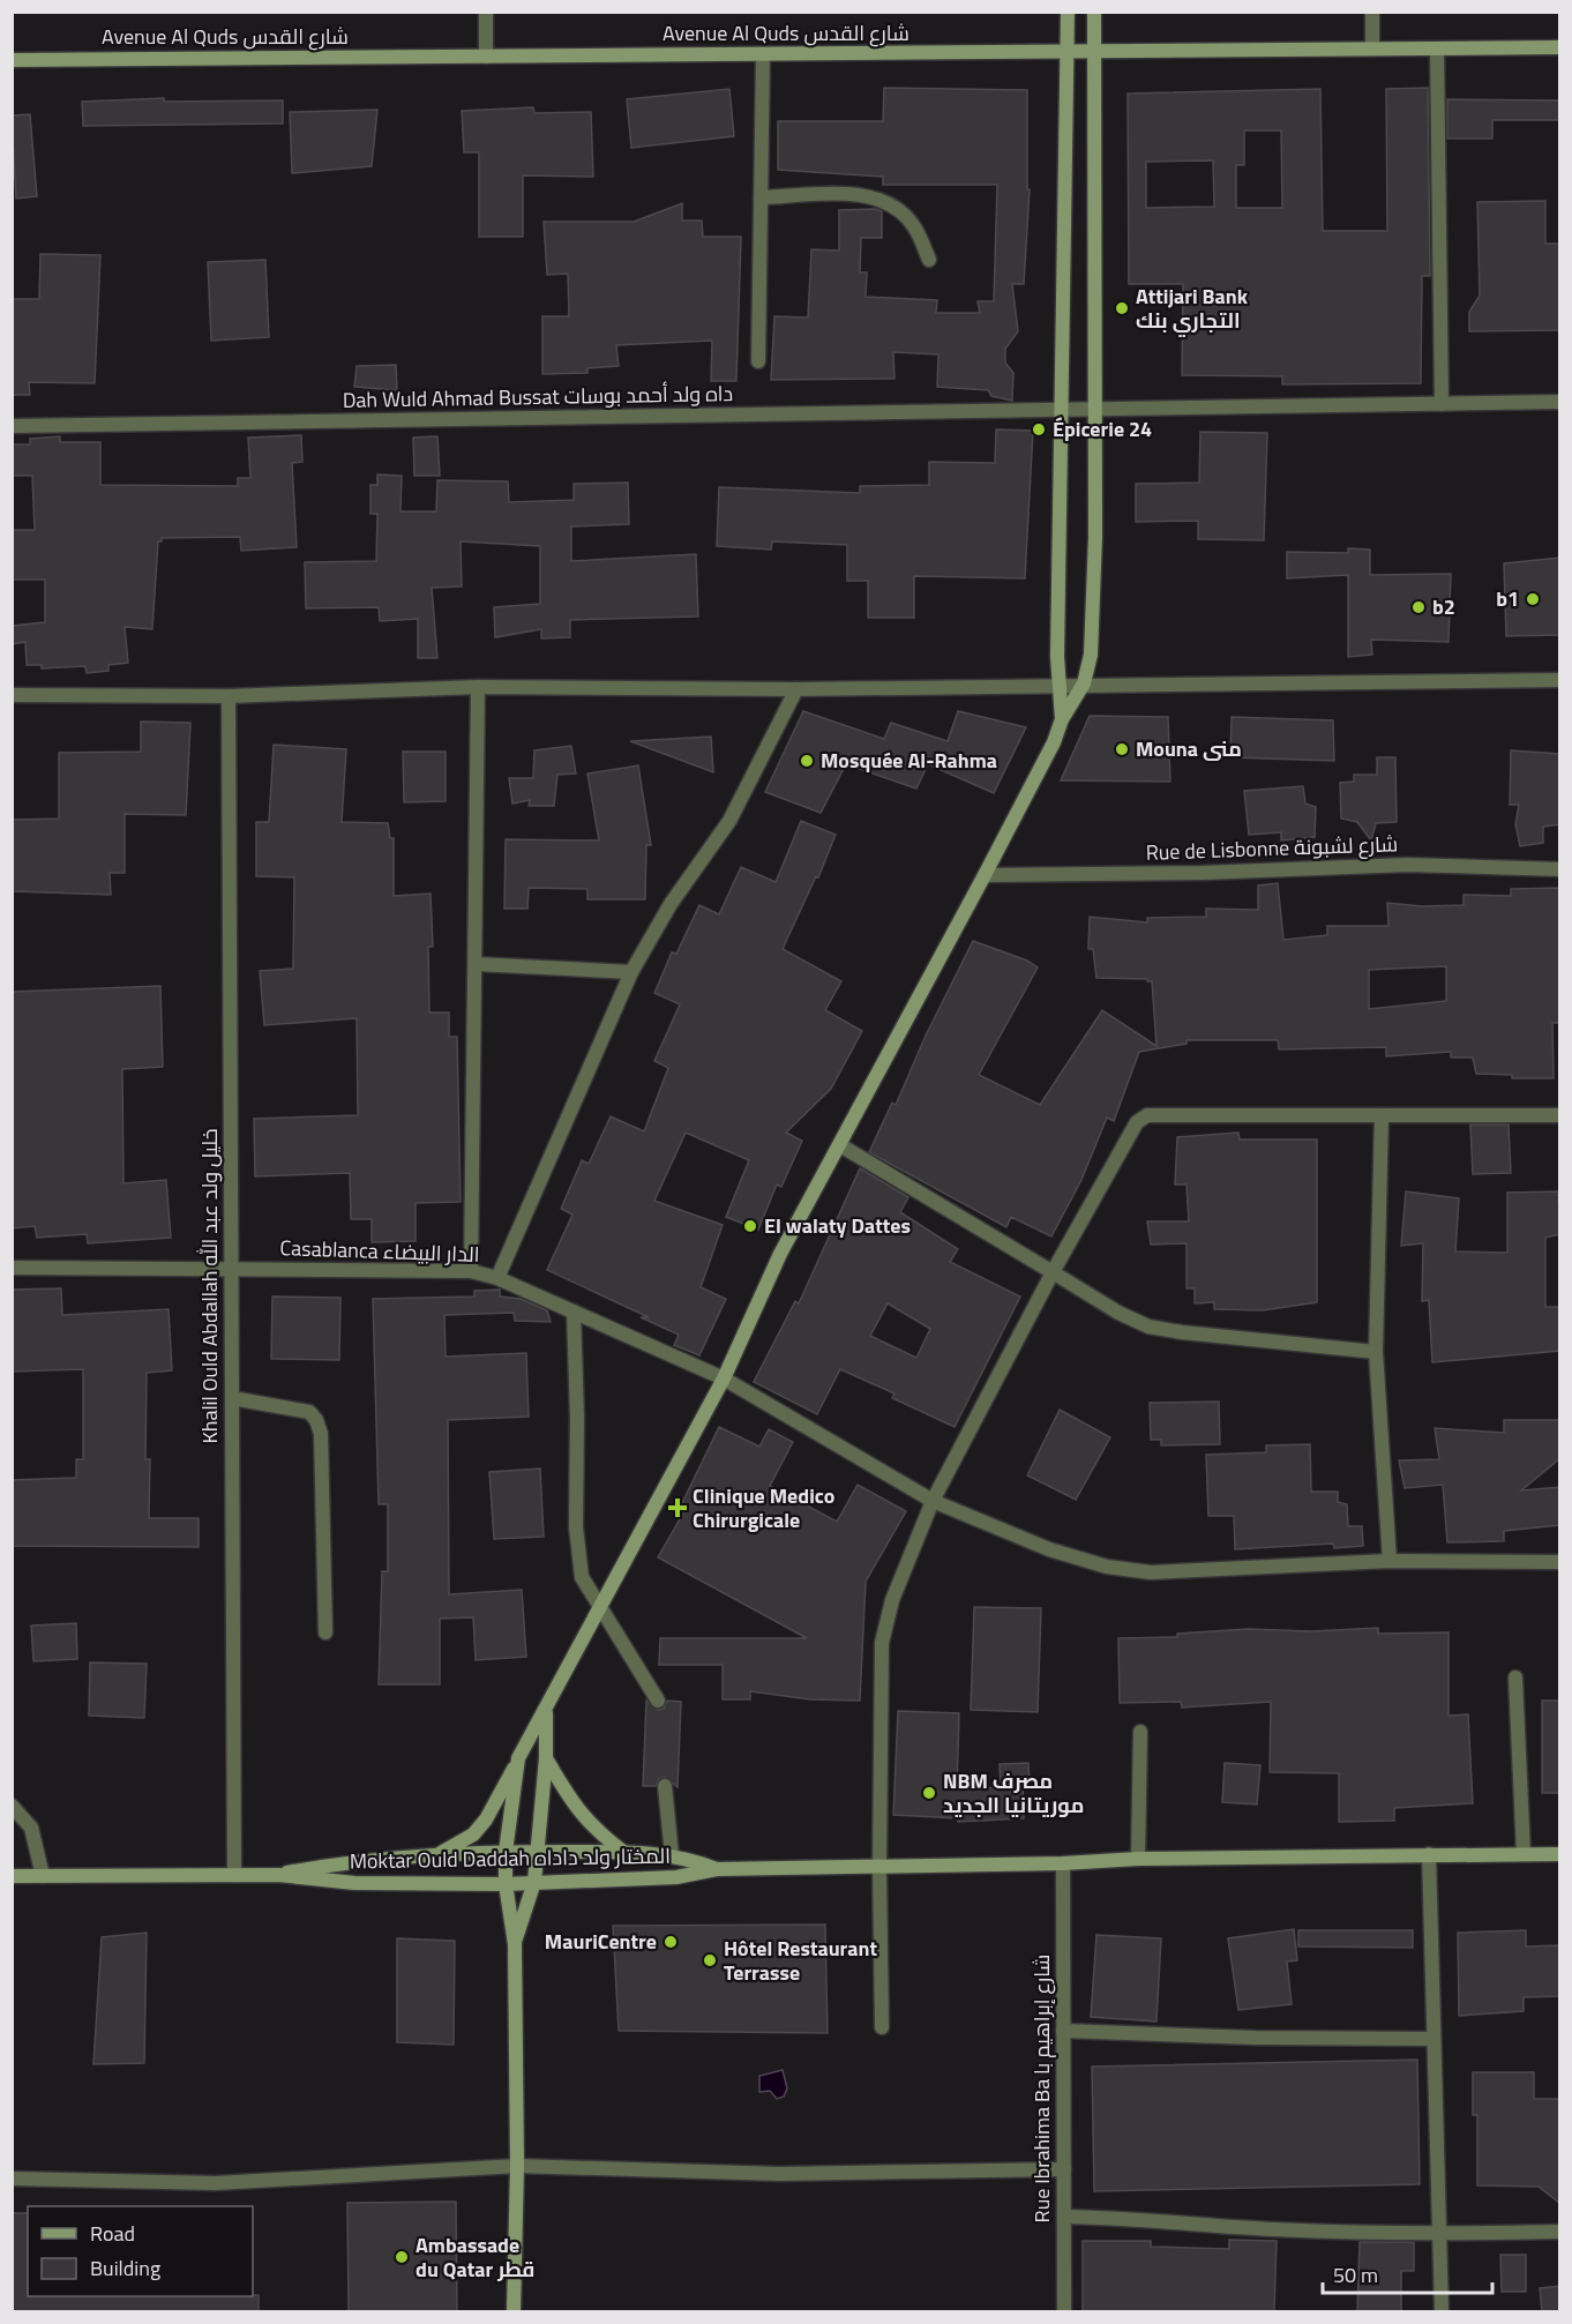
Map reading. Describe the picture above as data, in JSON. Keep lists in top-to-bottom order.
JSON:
{
  "streets": {
    "street": [
      "Avenue Al Quds شارع القدس",
      "Dah Wuld Ahmad Bussat داه ولد أحمد بوسات",
      "Rue de Lisbonne شارع لشبونة",
      "Casablanca الدار البيضاء",
      "Khalil Ould Abdallah خليل ولد عبد الله",
      "Moktar Ould Daddah المختار ولد داداه",
      "Rue Ibrahima Ba شارع إبراهيم با"
    ]
  },
  "crossings": [
    ["Casablanca الدار البيضاء", "Khalil Ould Abdallah خليل ولد عبد الله"],
    ["Khalil Ould Abdallah خليل ولد عبد الله", "Moktar Ould Daddah المختار ولد داداه"]
  ],
  "places": {
    "other": [
      "Attijari Bank التجاري بنك",
      "Épicerie 24",
      "b1",
      "b2",
      "Mouna منى",
      "Mosquée Al-Rahma",
      "El walaty Dattes",
      "NBM مصرف موريتانيا الجديد",
      "MauriCentre",
      "Hôtel Restaurant Terrasse",
      "Ambassade du Qatar قطر"
    ],
    "health": ["Clinique Medico Chirurgicale"]
  },
  "legend": ["Road", "Building"],
  "scale_bar": "50 m"
}
